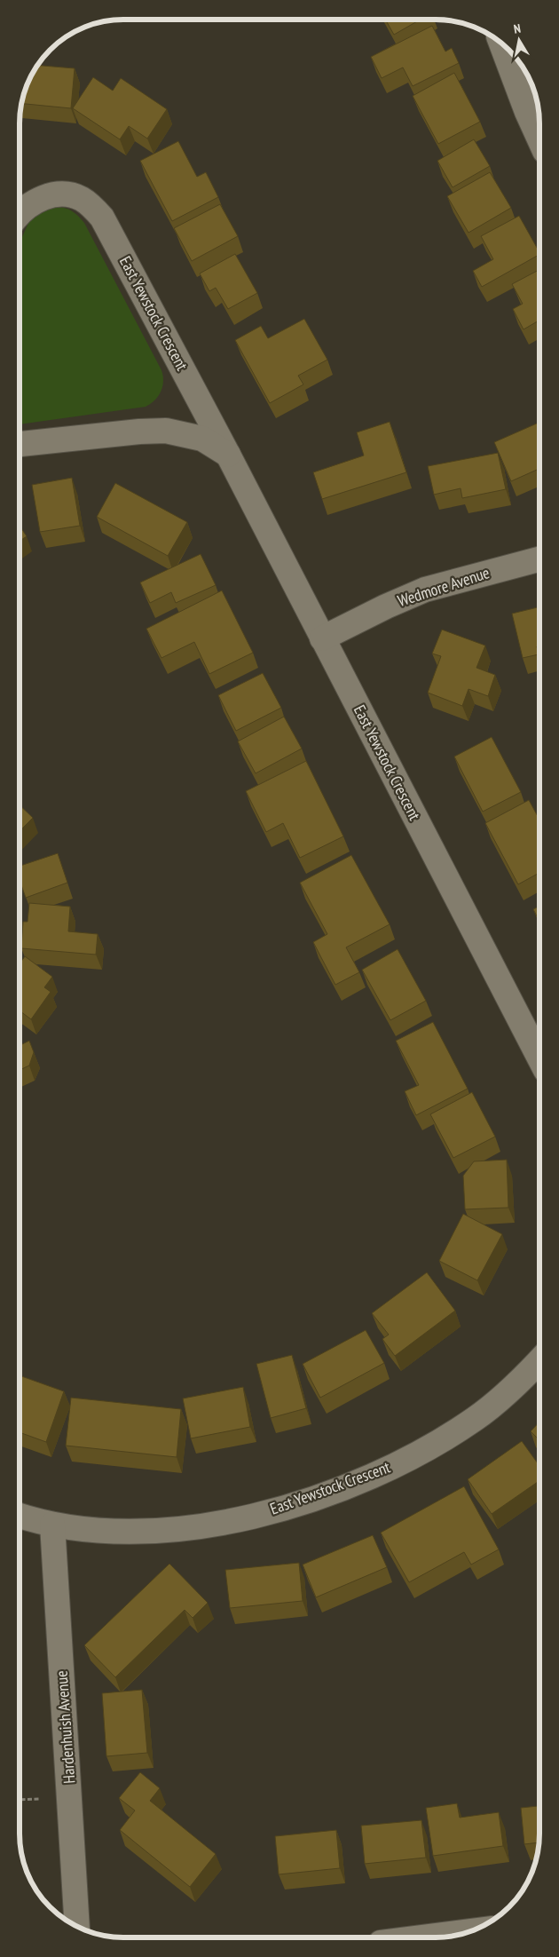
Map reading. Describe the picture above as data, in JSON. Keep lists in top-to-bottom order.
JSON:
{
  "streets": {
    "street": ["East Yewstock Crescent", "Wedmore Avenue", "Hardenhuish Avenue"]
  },
  "crossings": [
    ["East Yewstock Crescent", "Wedmore Avenue"],
    ["East Yewstock Crescent", "Hardenhuish Avenue"]
  ],
  "north": "top"
}
